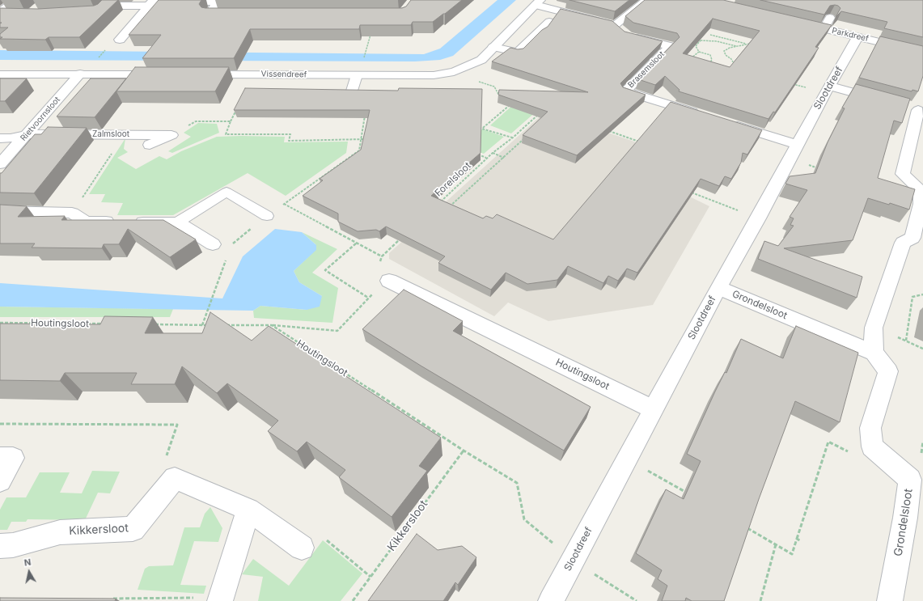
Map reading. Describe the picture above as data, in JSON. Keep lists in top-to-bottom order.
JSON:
{
  "streets": {
    "street": [
      "Parkdreef",
      "Brasemsloot",
      "Vissendreef",
      "Slootdreef",
      "Rietvoornsloot",
      "Zalmsloot",
      "Grondelsloot",
      "Houtingsloot",
      "Kikkersloot"
    ],
    "path": ["Forelsloot"]
  },
  "crossings": [
    ["Parkdreef", "Slootdreef"],
    ["Slootdreef", "Grondelsloot"],
    ["Slootdreef", "Houtingsloot"],
    ["Rietvoornsloot", "Zalmsloot"],
    ["Houtingsloot", "Kikkersloot"]
  ],
  "north": "top"
}
